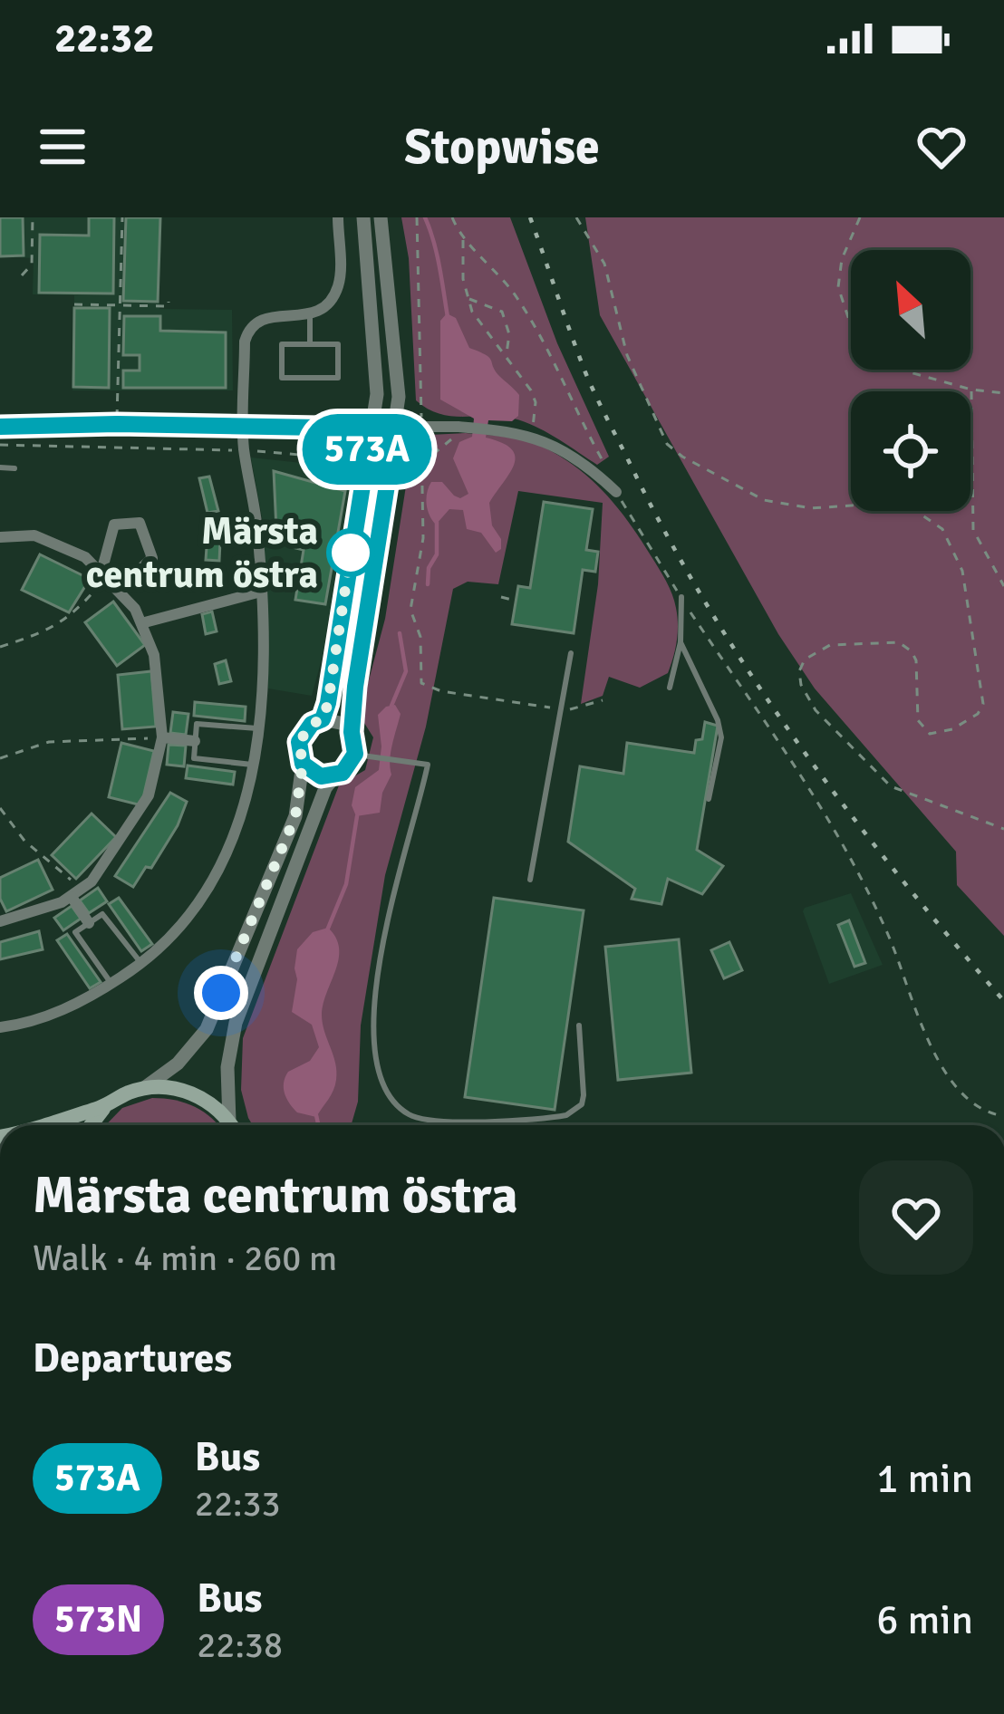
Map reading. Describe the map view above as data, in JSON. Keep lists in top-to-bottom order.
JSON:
{
  "places": ["Märsta centrum östra"],
  "lines": ["bus line 573A"],
  "north": "top left",
  "page": {
    "status": "22:32",
    "header": "Stopwise",
    "on_map": "573A",
    "heading": [
      ["Märsta centrum östra", "Walk · 4 min · 260 m"],
      "Departures"
    ],
    "list": [
      {
        "mark": "573A",
        "name": "Bus",
        "note": "22:33",
        "value": "1 min"
      },
      {
        "mark": "573N",
        "name": "Bus",
        "note": "22:38",
        "value": "6 min"
      }
    ]
  }
}
